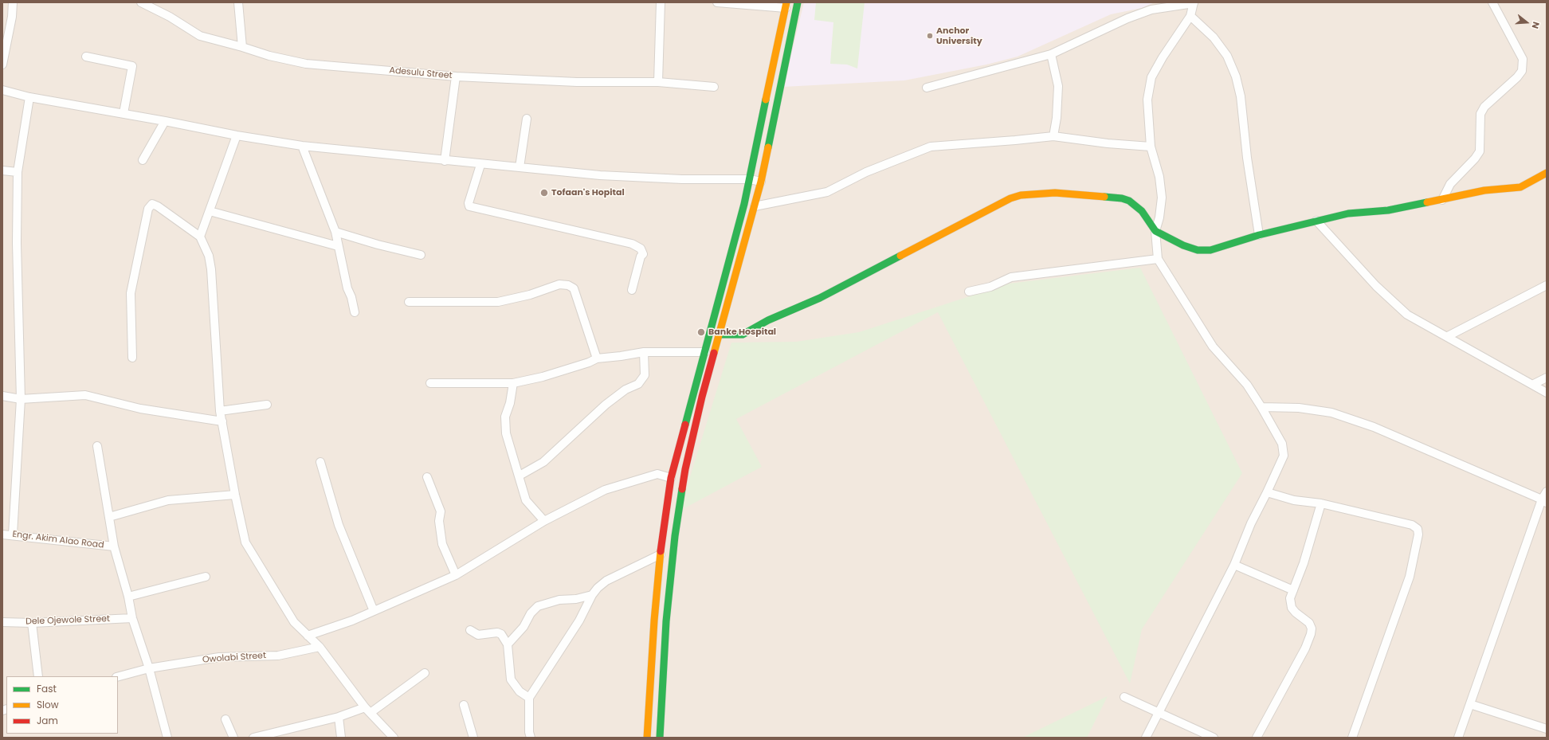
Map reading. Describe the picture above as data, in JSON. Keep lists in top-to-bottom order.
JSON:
{
  "streets": {
    "street": [
      "Adesulu Street",
      "Engr. Akim Alao Road",
      "Dele Ojewole Street",
      "Owolabi Street"
    ]
  },
  "places": ["Anchor University", "Tofaan's Hopital", "Banke Hospital"],
  "legend": ["Fast", "Slow", "Jam"],
  "north": "right"
}
